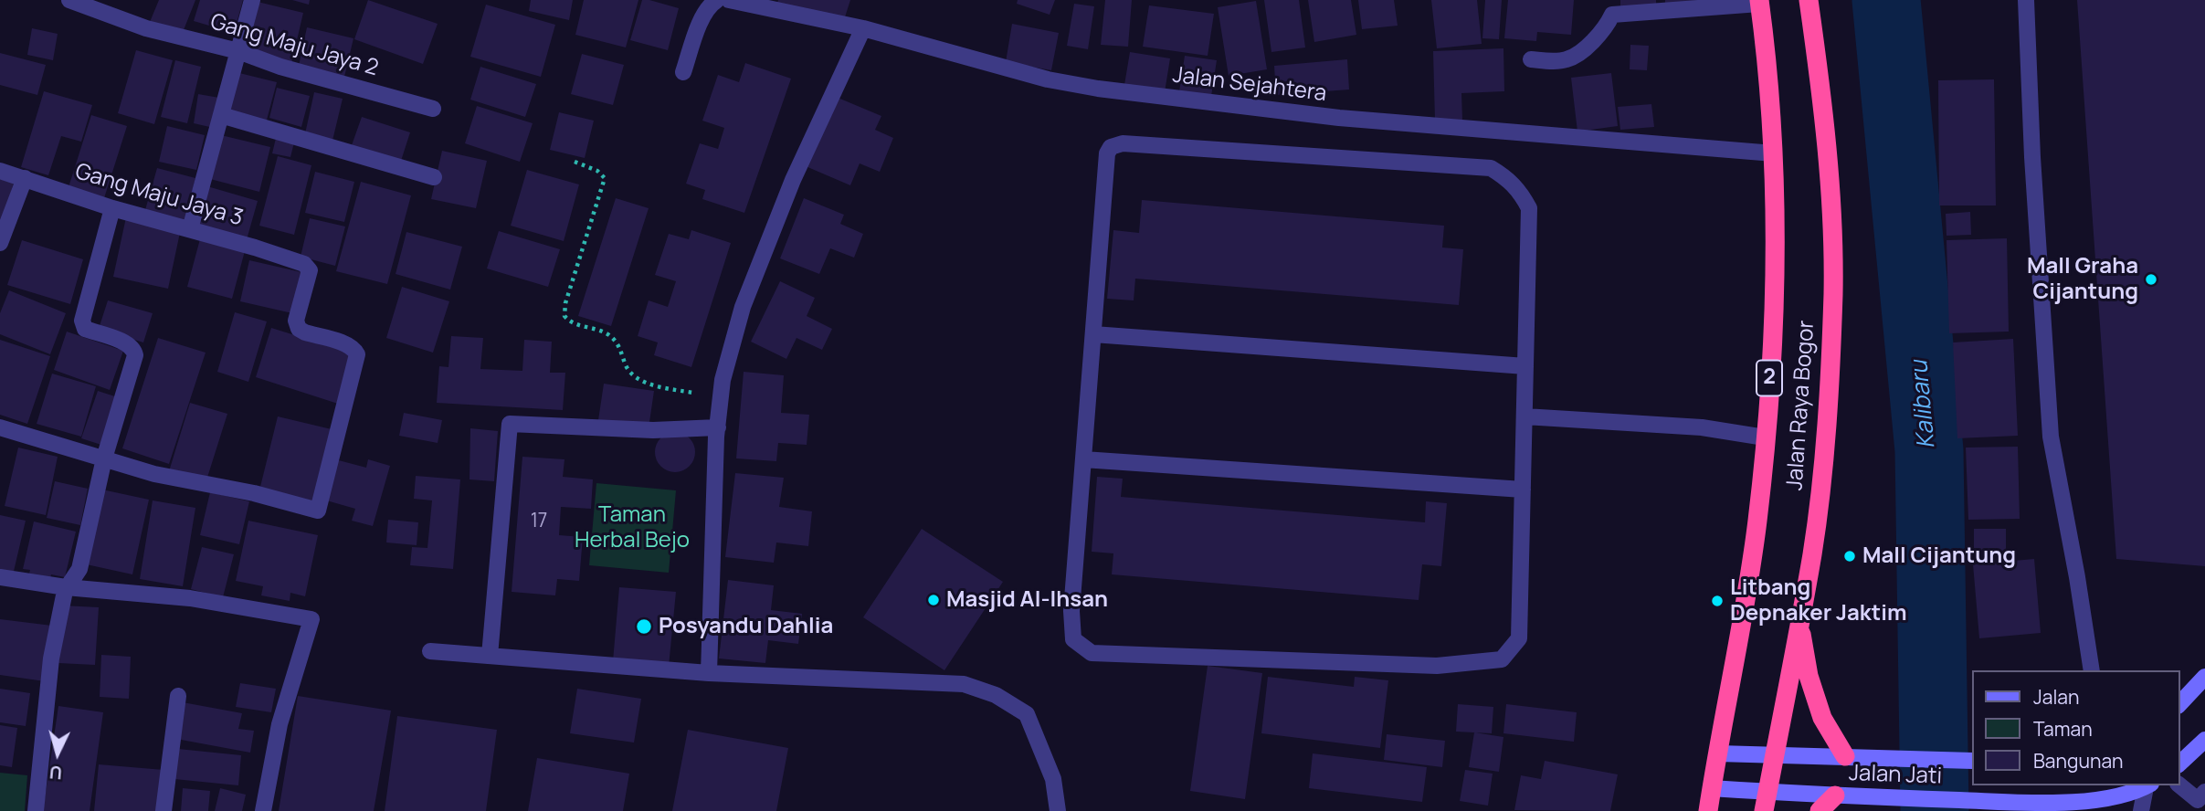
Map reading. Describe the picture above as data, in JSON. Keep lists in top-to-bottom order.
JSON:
{
  "streets": {
    "highway": ["2", "Jalan Raya Bogor"],
    "main road": ["Jalan Jati"],
    "street": ["Gang Maju Jaya 2", "Jalan Sejahtera", "Gang Maju Jaya 3"]
  },
  "crossings": [
    ["Jalan Sejahtera", "Jalan Raya Bogor"],
    ["Jalan Raya Bogor", "Jalan Jati"]
  ],
  "water": ["Kalibaru"],
  "parks": ["Taman Herbal Bejo"],
  "places": [
    "Mall Graha Cijantung",
    "Mall Cijantung",
    "Masjid Al-Ihsan",
    "Litbang Depnaker Jaktim",
    "Posyandu Dahlia"
  ],
  "house_numbers": ["17"],
  "legend": ["Jalan", "Taman", "Bangunan"],
  "north": "bottom"
}
